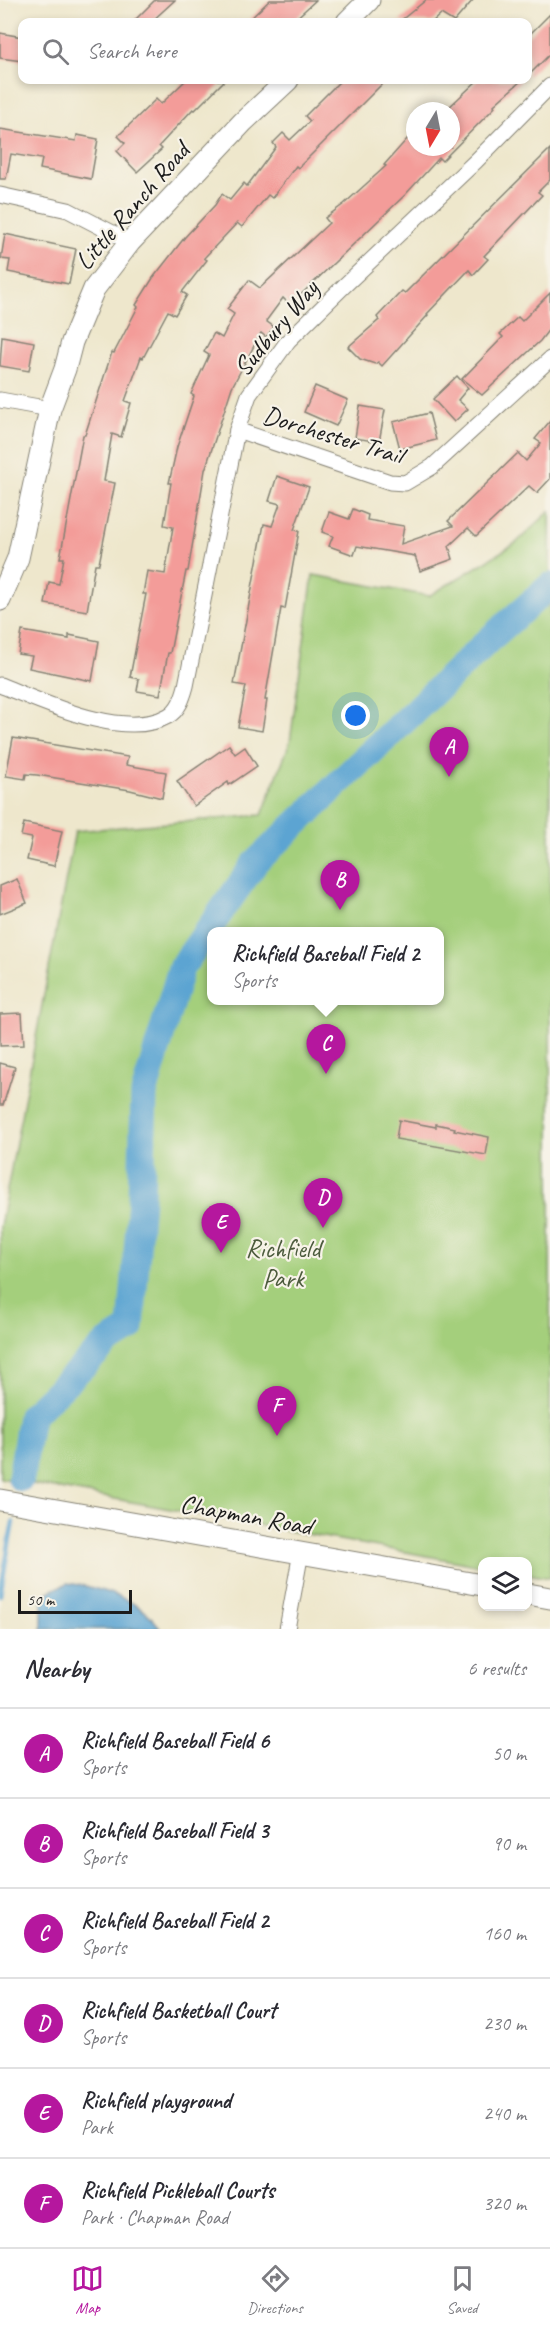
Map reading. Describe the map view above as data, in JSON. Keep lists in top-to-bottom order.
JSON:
{
  "streets": {
    "street": [
      "Little Ranch Road",
      "Sudbury Way",
      "Dorchester Trail",
      "Chapman Road"
    ]
  },
  "crossings": [
    ["Sudbury Way", "Dorchester Trail"]
  ],
  "parks": ["Richfield Park"],
  "scale_bar": "50 m",
  "north": "bottom",
  "page": {
    "search": "Search here",
    "pins": [
      "A",
      "B",
      "C",
      "D",
      "E",
      "F"
    ],
    "popup": ["Richfield Baseball Field 2", "Sports"],
    "scale": "50 m",
    "heading": ["Nearby", "6 results"],
    "list": [
      {
        "mark": "A",
        "name": "Richfield Baseball Field 6",
        "note": "Sports",
        "value": "50 m"
      },
      {
        "mark": "B",
        "name": "Richfield Baseball Field 3",
        "note": "Sports",
        "value": "90 m"
      },
      {
        "mark": "C",
        "name": "Richfield Baseball Field 2",
        "note": "Sports",
        "value": "160 m"
      },
      {
        "mark": "D",
        "name": "Richfield Basketball Court",
        "note": "Sports",
        "value": "230 m"
      },
      {
        "mark": "E",
        "name": "Richfield playground",
        "note": "Park",
        "value": "240 m"
      },
      {
        "mark": "F",
        "name": "Richfield Pickleball Courts",
        "note": "Park · Chapman Road",
        "value": "320 m"
      }
    ],
    "nav": ["Map", "Directions", "Saved"]
  }
}
